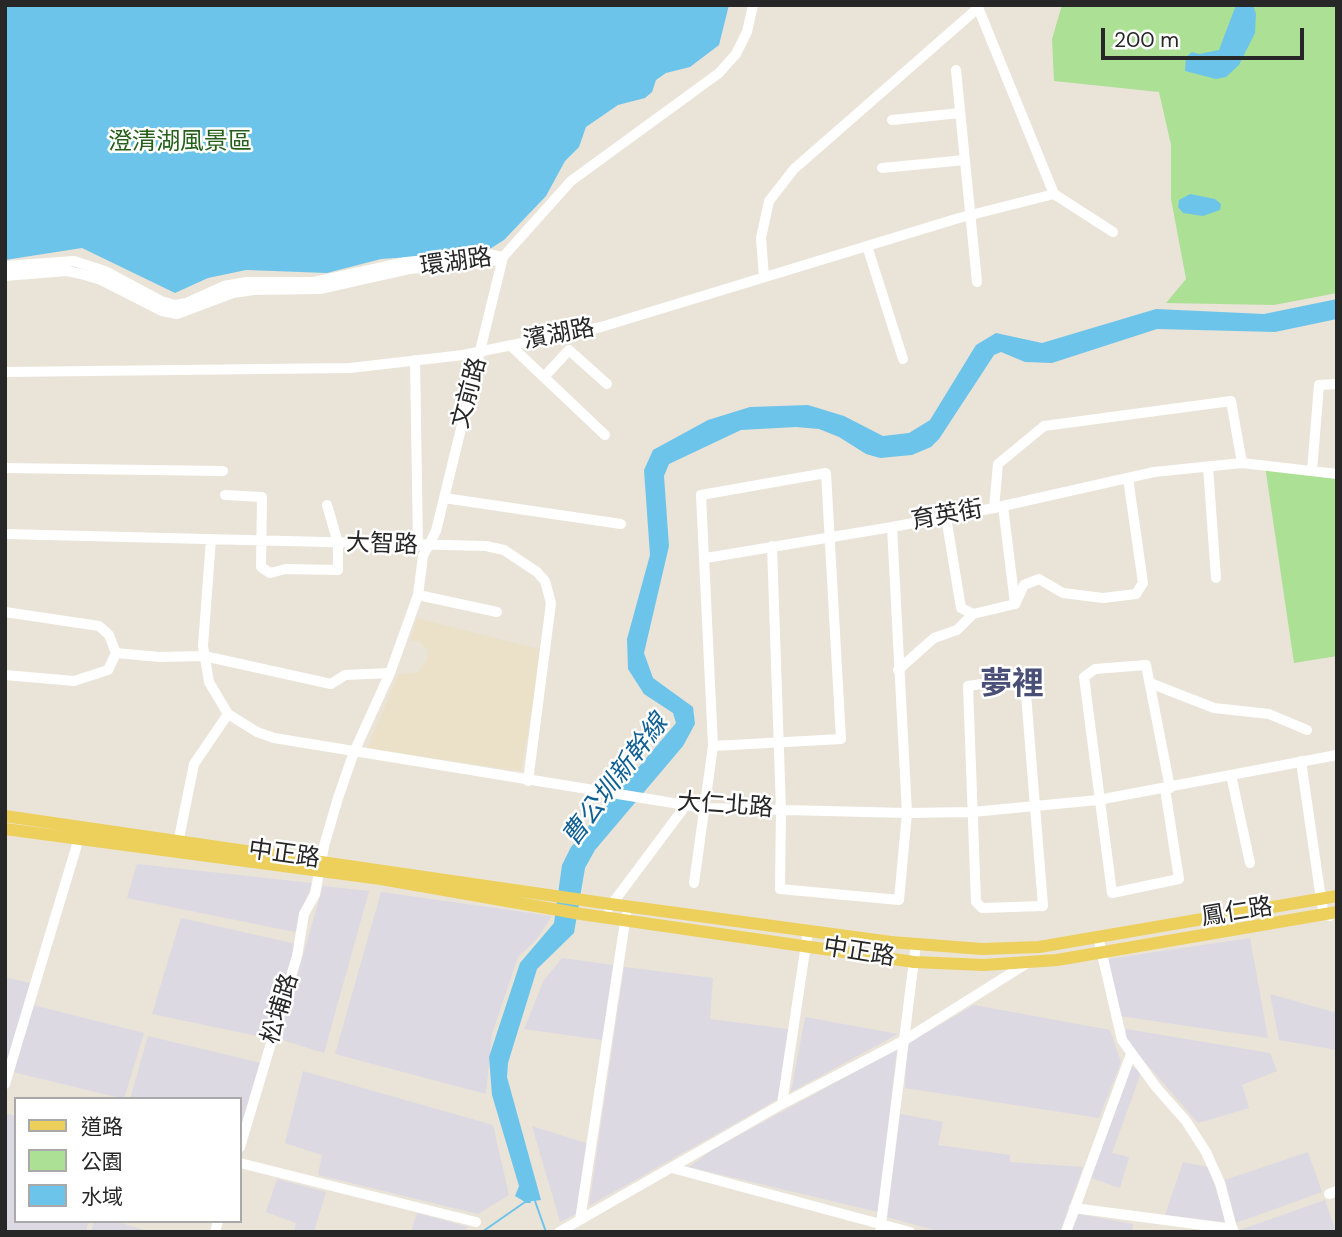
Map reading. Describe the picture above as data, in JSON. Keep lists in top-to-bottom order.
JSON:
{
  "streets": {
    "main road": ["中正路", "鳳仁路"],
    "street": [
      "環湖路",
      "濱湖路",
      "文前路",
      "育英街",
      "大智路",
      "大仁北路",
      "松埔路"
    ]
  },
  "crossings": [
    ["環湖路", "文前路"],
    ["濱湖路", "文前路"],
    ["文前路", "大智路"],
    ["文前路", "大仁北路"],
    ["文前路", "中正路"],
    ["文前路", "松埔路"],
    ["育英街", "大仁北路"],
    ["大智路", "大仁北路"],
    ["中正路", "鳳仁路"],
    ["中正路", "松埔路"]
  ],
  "districts": ["夢裡"],
  "water": ["曹公圳新幹線"],
  "parks": ["澄清湖風景區"],
  "legend": ["道路", "公園", "水域"],
  "scale_bar": "200 m"
}
